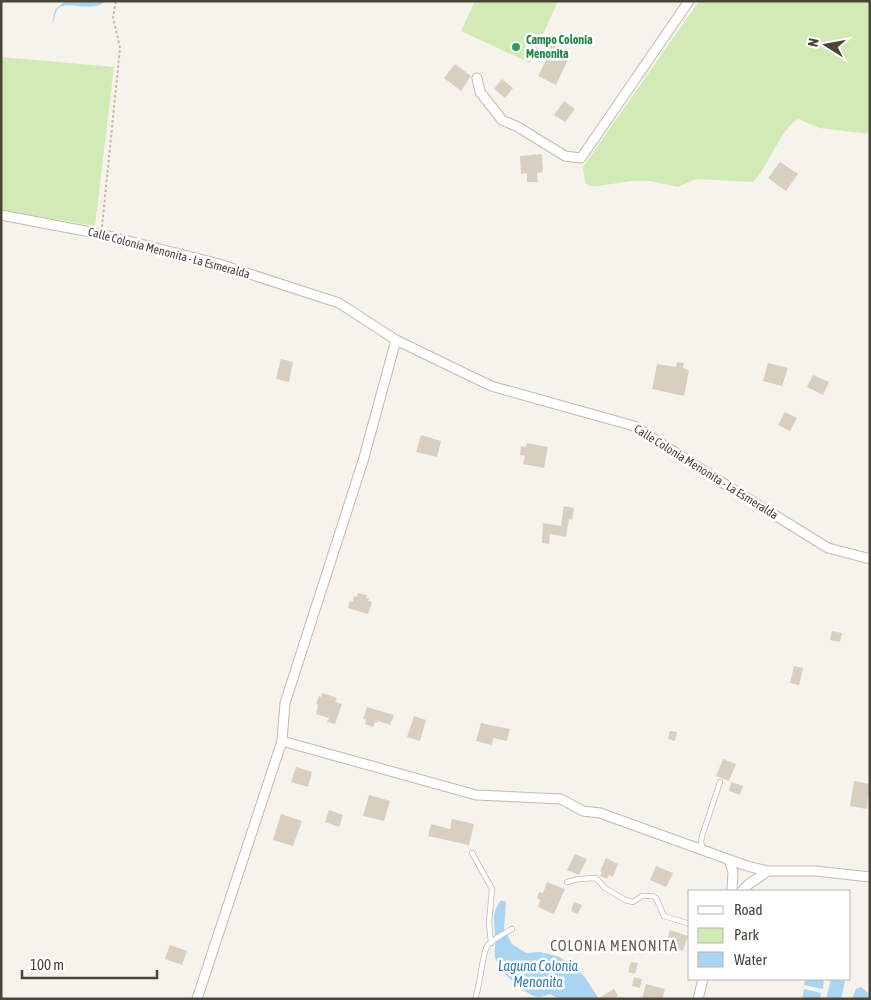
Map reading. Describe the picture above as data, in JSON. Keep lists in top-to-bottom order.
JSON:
{
  "streets": {
    "street": ["Calle Colonia Menonita - La Esmeralda"]
  },
  "districts": ["COLONIA MENONITA"],
  "water": ["Laguna Colonia Menonita"],
  "places": ["Campo Colonia Menonita"],
  "legend": ["Road", "Park", "Water"],
  "scale_bar": "100 m",
  "north": "left"
}
